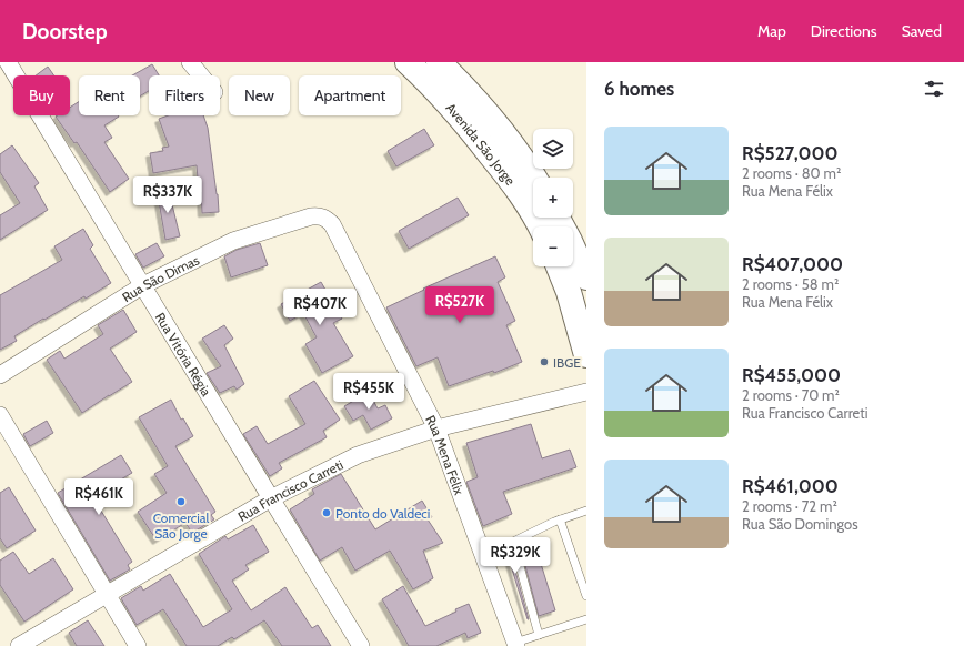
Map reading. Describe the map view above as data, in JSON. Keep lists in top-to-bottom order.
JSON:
{
  "streets": {
    "main road": ["Avenida São Jorge"],
    "street": [
      "Rua São Dimas",
      "Rua Vitória Régia",
      "Rua Mena Félix",
      "Rua Francisco Carreti"
    ]
  },
  "crossings": [
    ["Rua São Dimas", "Rua Vitória Régia"],
    ["Rua São Dimas", "Rua Mena Félix"],
    ["Rua Vitória Régia", "Rua Francisco Carreti"],
    ["Rua Mena Félix", "Rua Francisco Carreti"]
  ],
  "places": ["IBGE", "Comercial São Jorge", "Ponto do Valdeci"],
  "page": {
    "header": "Doorstep",
    "nav": ["Map", "Directions", "Saved"],
    "heading": "6 homes",
    "chip": [
      "Buy",
      "Rent",
      "Filters",
      "New",
      "Apartment"
    ],
    "list": [
      {
        "name": "R$527,000",
        "note": "2 rooms · 80 m² · Rua Mena Félix"
      },
      {
        "name": "R$407,000",
        "note": "2 rooms · 58 m² · Rua Mena Félix"
      },
      {
        "name": "R$455,000",
        "note": "2 rooms · 70 m² · Rua Francisco Carreti"
      },
      {
        "name": "R$461,000",
        "note": "2 rooms · 72 m² · Rua São Domingos"
      }
    ],
    "map_buttons": ["+", "−"],
    "price": [
      "R$337K",
      "R$527K",
      "R$407K",
      "R$455K",
      "R$461K",
      "R$329K"
    ]
  }
}
